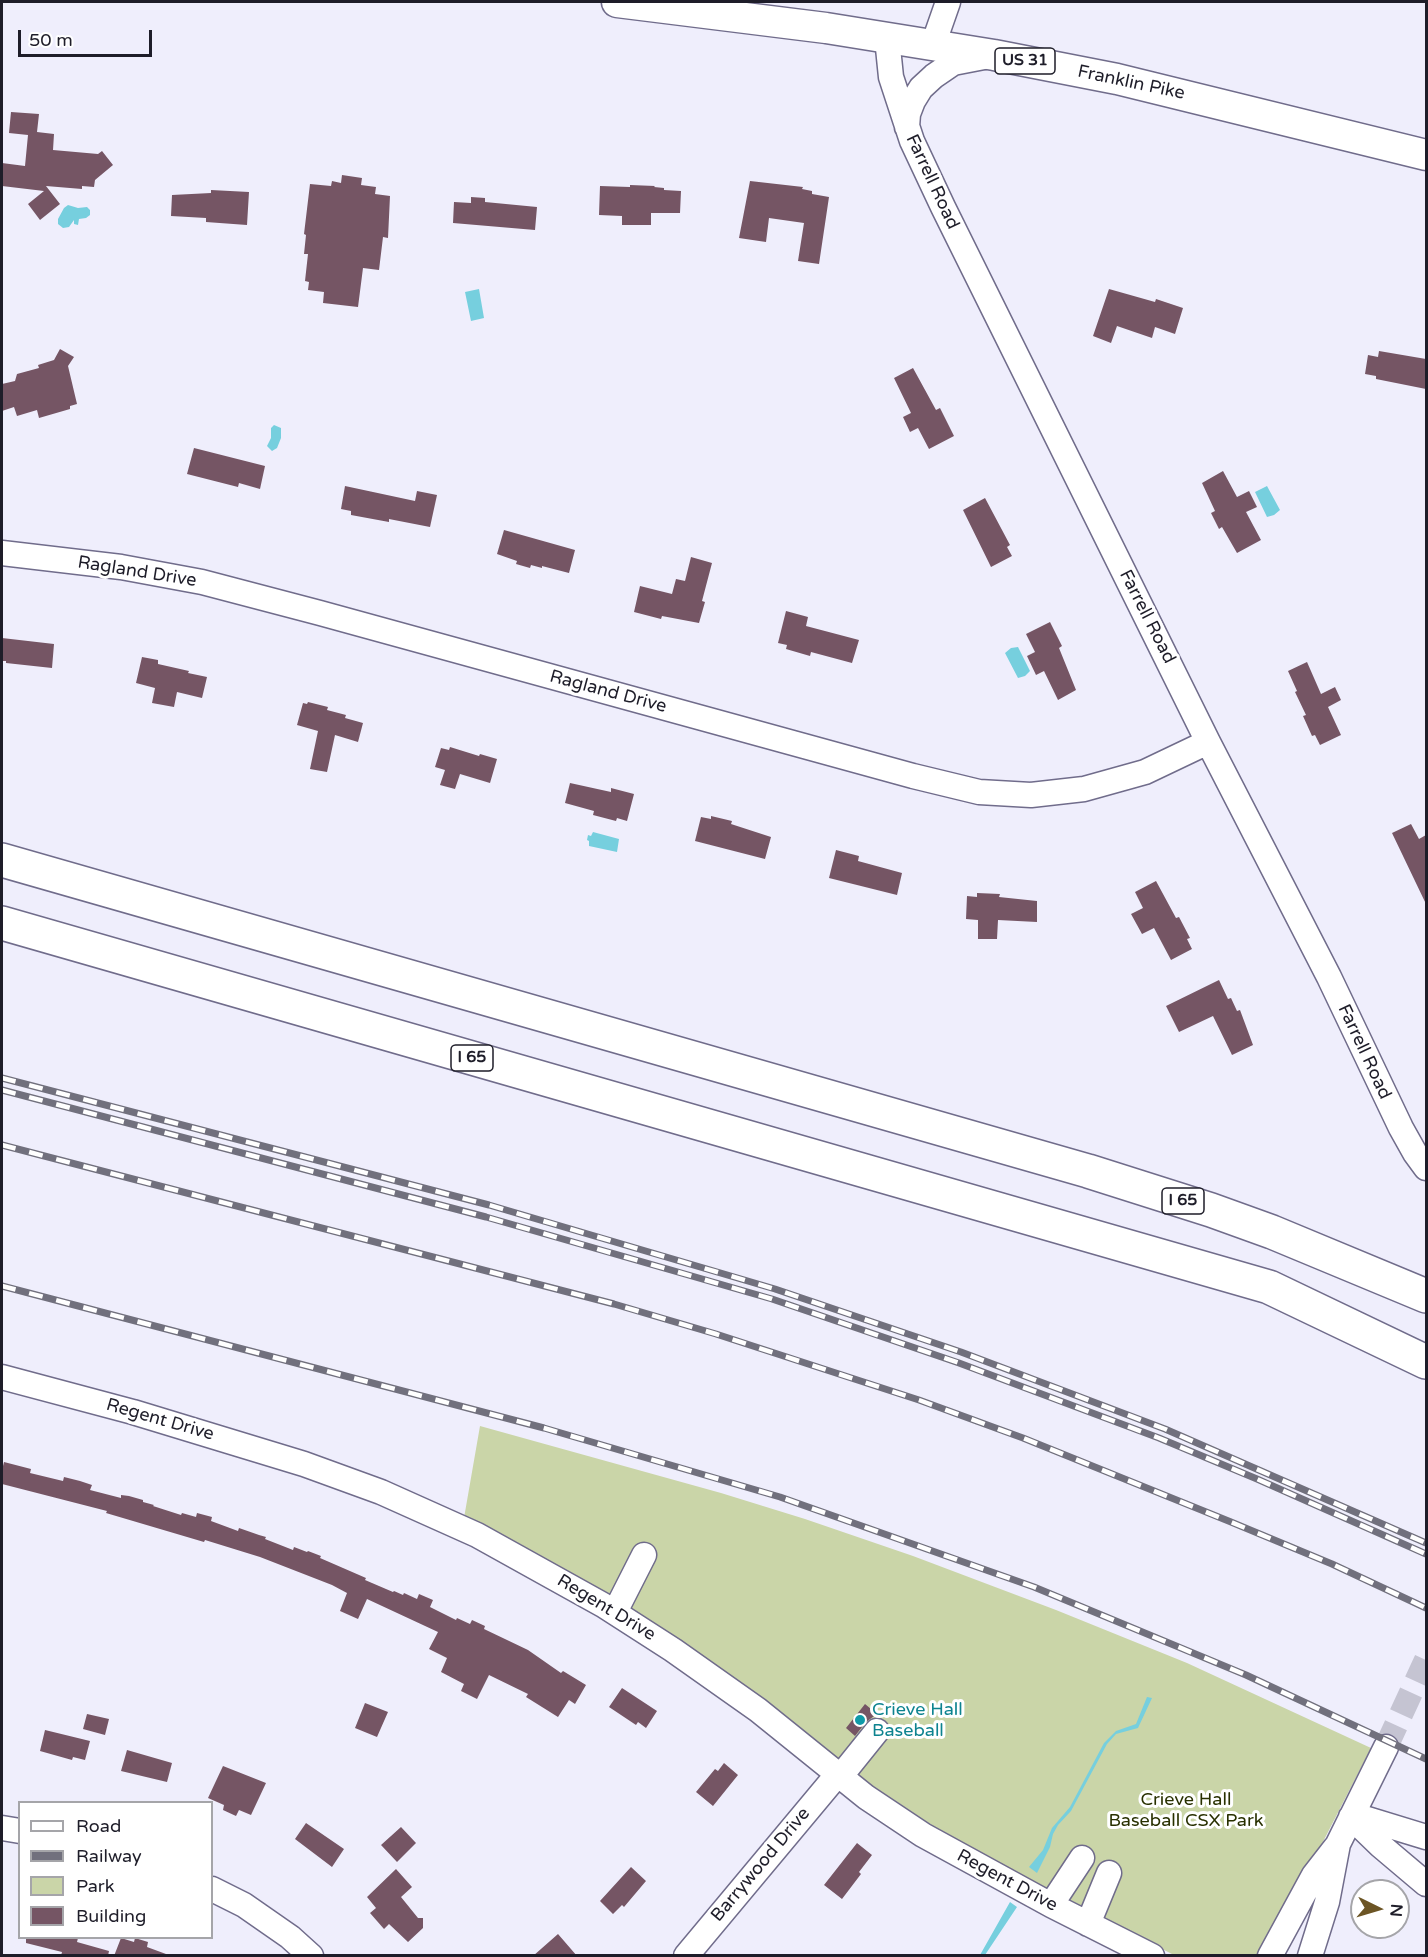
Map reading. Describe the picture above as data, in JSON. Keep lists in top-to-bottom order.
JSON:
{
  "streets": {
    "highway": ["I 65"],
    "main road": ["US 31", "Franklin Pike"],
    "street": [
      "Farrell Road",
      "Ragland Drive",
      "Regent Drive",
      "Barrywood Drive"
    ]
  },
  "crossings": [
    ["Franklin Pike", "Farrell Road"],
    ["Farrell Road", "Ragland Drive"],
    ["Regent Drive", "Barrywood Drive"]
  ],
  "parks": ["Crieve Hall Baseball CSX Park"],
  "places": ["Crieve Hall Baseball"],
  "legend": [
    "Road",
    "Railway",
    "Park",
    "Building"
  ],
  "scale_bar": "50 m",
  "north": "right"
}
